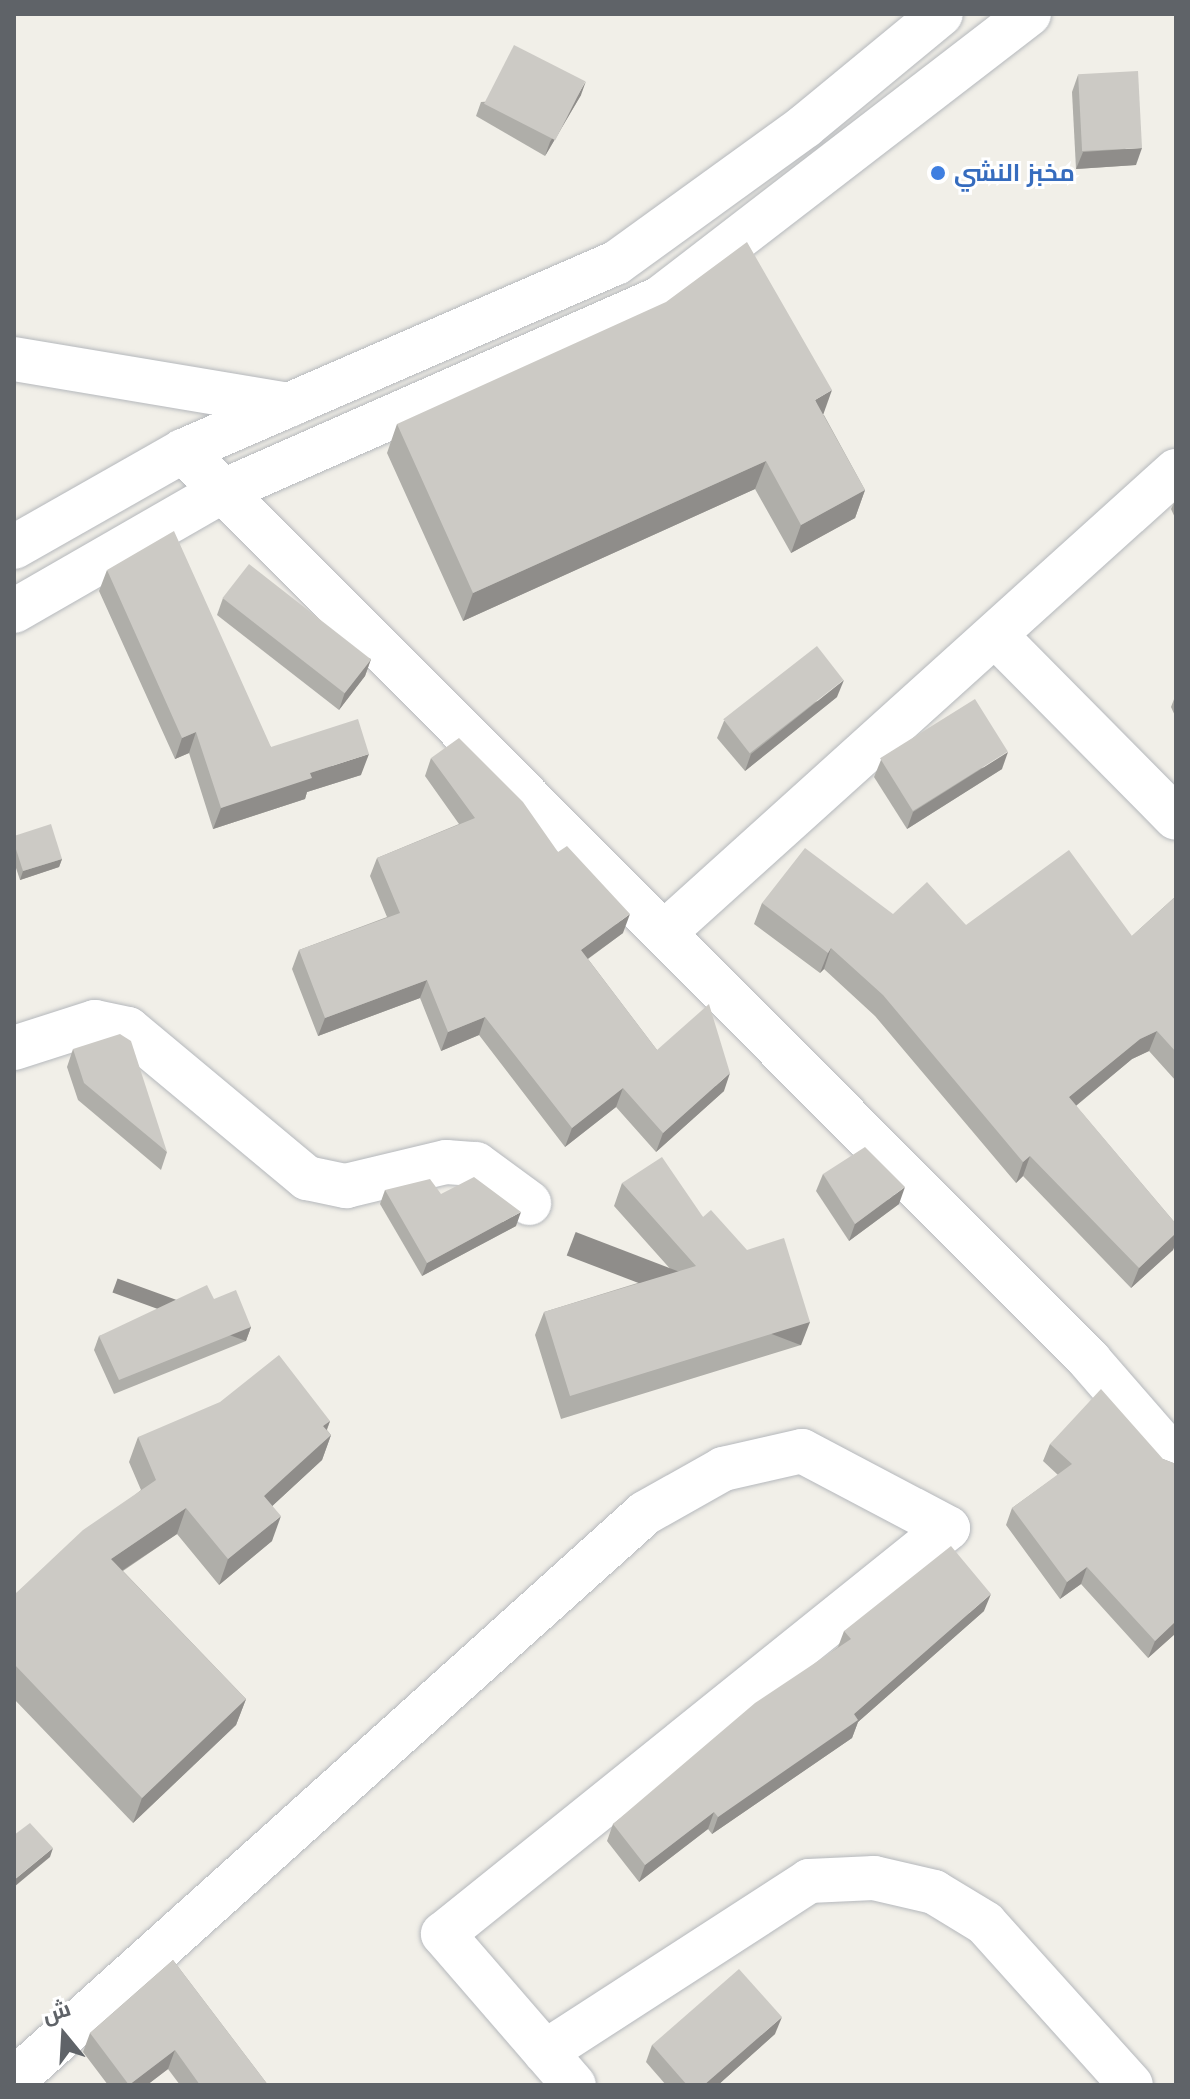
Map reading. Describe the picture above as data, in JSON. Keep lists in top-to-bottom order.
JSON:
{
  "places": ["مخبز النشي"],
  "north": "top"
}
